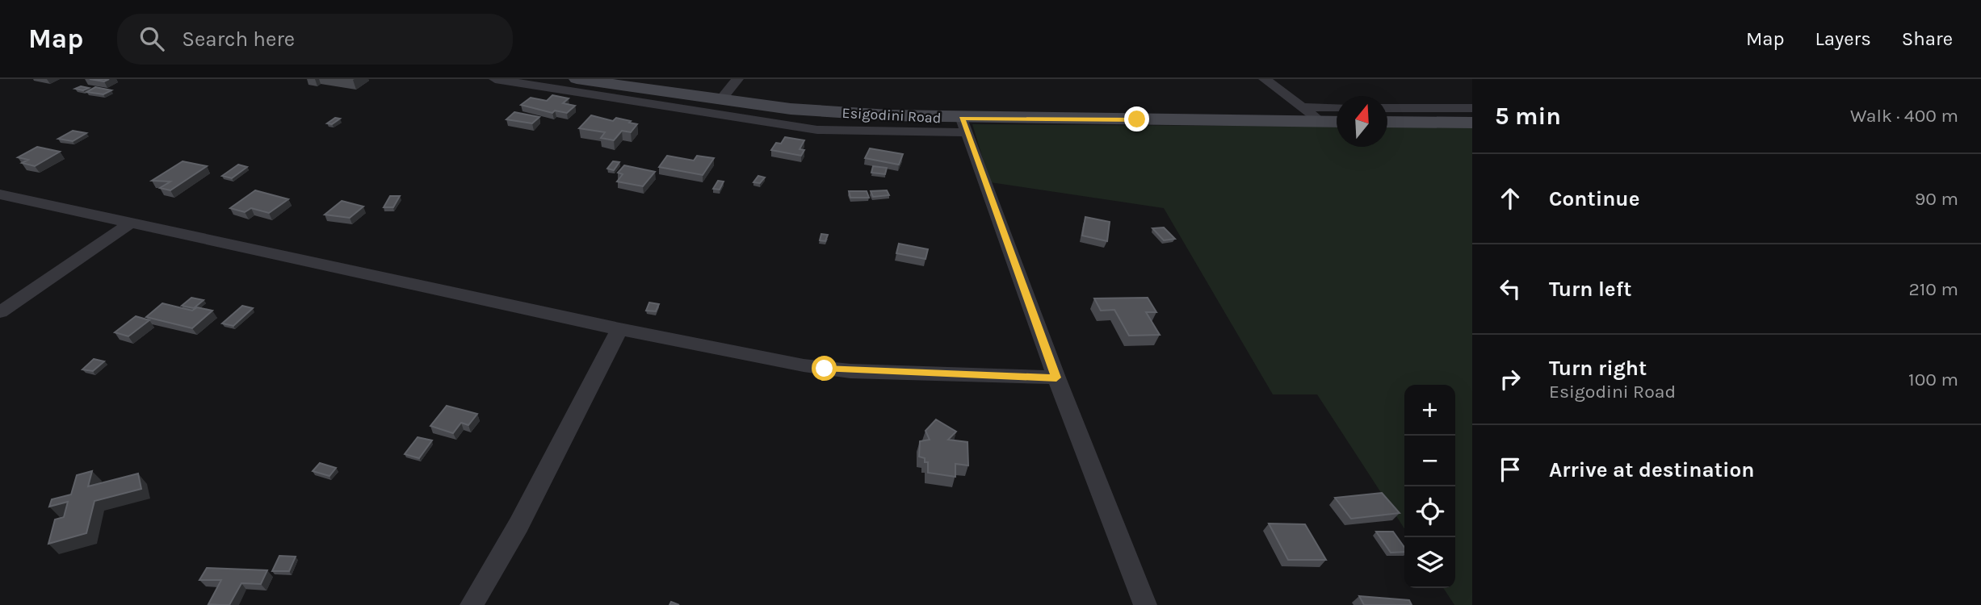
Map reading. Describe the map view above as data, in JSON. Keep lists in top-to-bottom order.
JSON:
{
  "streets": {
    "main road": ["Esigodini Road"]
  },
  "north": "top",
  "page": {
    "header": "Map",
    "search": "Search here",
    "nav": ["Map", "Layers", "Share"],
    "heading": ["5 min", "Walk · 400 m"],
    "list": [
      ["Continue", "90 m"],
      ["Turn left", "210 m"],
      ["Turn right", "Esigodini Road", "100 m"],
      "Arrive at destination"
    ],
    "map_buttons": ["+", "−"]
  }
}
